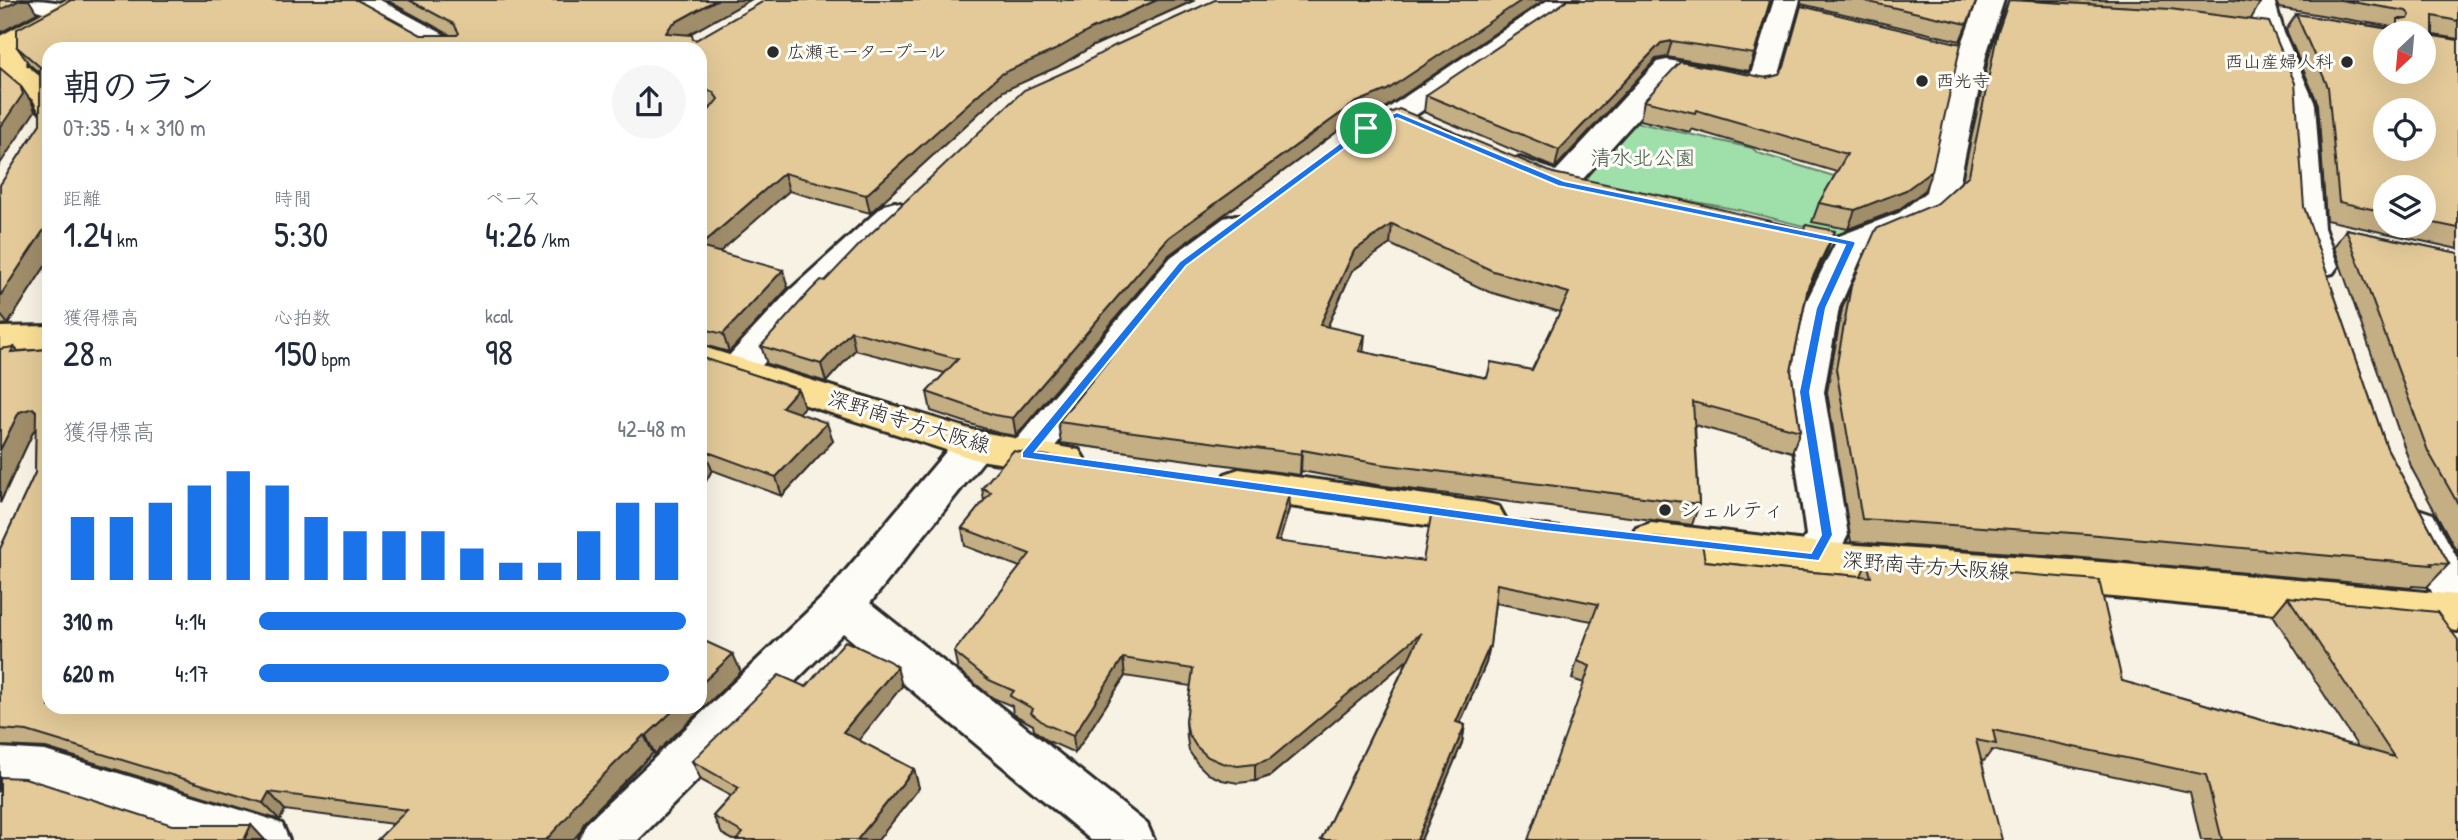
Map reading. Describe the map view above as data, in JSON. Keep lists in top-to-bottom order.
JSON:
{
  "streets": {
    "main road": ["深野南寺方大阪線"]
  },
  "parks": ["清水北公園"],
  "places": [
    "広瀬モータープール",
    "西山産婦人科",
    "西光寺",
    "シェルティ"
  ],
  "north": "bottom left",
  "page": {
    "heading": ["朝のラン", "07:35 · 4 × 310 m"],
    "stats": [
      ["距離", "1.24 km"],
      ["時間", "5:30"],
      ["ペース", "4:26 /km"],
      ["獲得標高", "28 m"],
      ["心拍数", "150 bpm"],
      ["kcal", "98"]
    ],
    "chart": ["獲得標高", "42–48 m"],
    "list": [
      {
        "name": "310 m",
        "note": "4:14"
      },
      {
        "name": "620 m",
        "note": "4:17"
      }
    ]
  }
}
